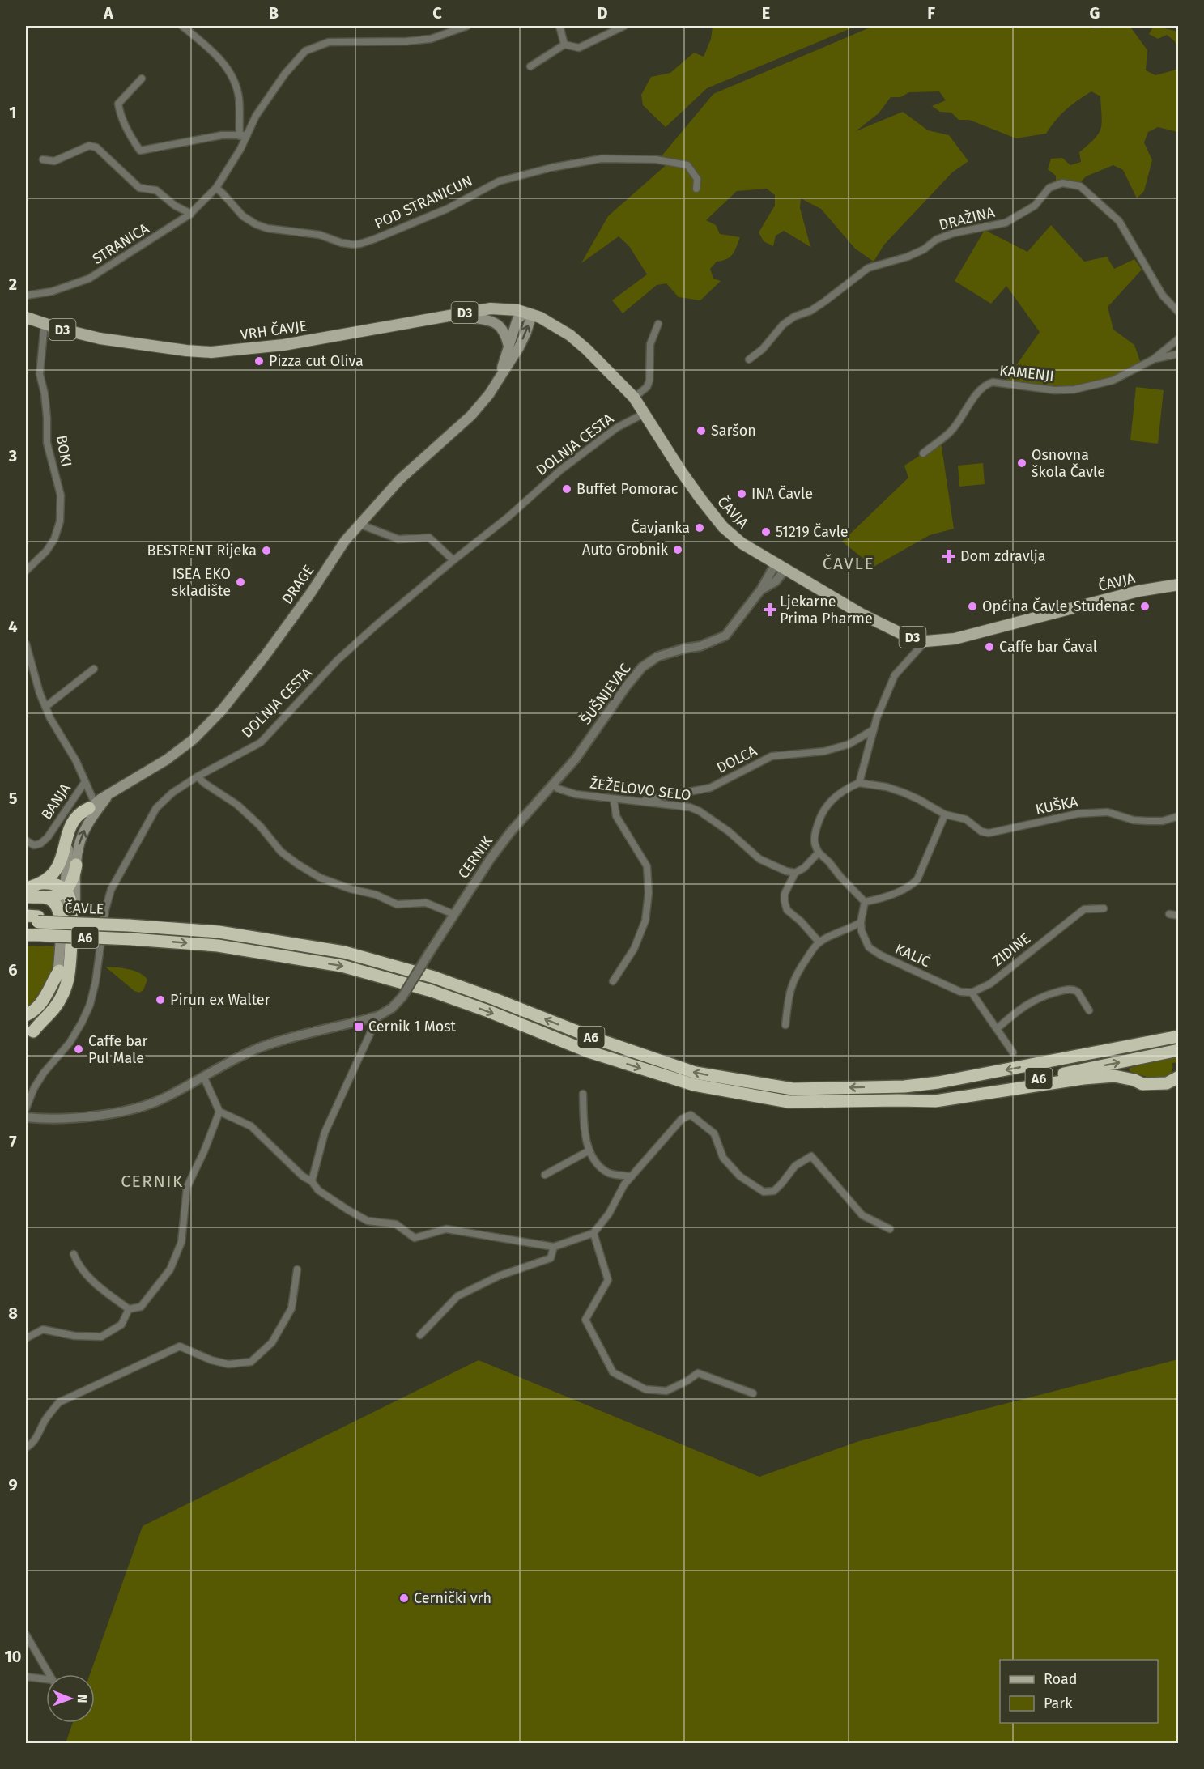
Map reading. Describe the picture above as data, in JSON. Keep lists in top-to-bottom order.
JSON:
{
  "streets": {
    "highway": ["ČAVLE", "A6"],
    "main road": [
      "D3",
      "VRH ČAVJE",
      "ČAVJA",
      "DRAGE"
    ],
    "street": [
      "POD STRANICUN",
      "DRAŽINA",
      "STRANICA",
      "KAMENJI",
      "DOLNJA CESTA",
      "BOKI",
      "ŠUŠNJEVAC",
      "DOLCA",
      "ŽEŽELOVO SELO",
      "BANJA",
      "KUŠKA",
      "CERNIK",
      "ZIDINE",
      "KALIĆ"
    ]
  },
  "crossings": [
    ["POD STRANICUN", "STRANICA"],
    ["VRH ČAVJE", "BOKI"],
    ["VRH ČAVJE", "ČAVJA"],
    ["VRH ČAVJE", "DRAGE"],
    ["DOLNJA CESTA", "ČAVJA"],
    ["ČAVJA", "DRAGE"],
    ["ČAVJA", "ŠUŠNJEVAC"],
    ["ŠUŠNJEVAC", "ŽEŽELOVO SELO"],
    ["ŠUŠNJEVAC", "CERNIK"],
    ["DOLCA", "ŽEŽELOVO SELO"],
    ["ŽEŽELOVO SELO", "CERNIK"],
    ["KUŠKA", "KALIĆ"],
    ["ČAVLE", "A6"],
    ["ZIDINE", "KALIĆ"]
  ],
  "districts": ["ČAVLE", "CERNIK"],
  "places": {
    "other": [
      "Pizza cut Oliva",
      "Saršon",
      "Osnovna škola Čavle",
      "Buffet Pomorac",
      "INA Čavle",
      "Čavjanka",
      "51219 Čavle",
      "Auto Grobnik",
      "BESTRENT Rijeka",
      "ISEA EKO skladište",
      "Općina Čavle",
      "Studenac",
      "Caffe bar Čaval",
      "Pirun ex Walter",
      "Caffe bar Pul Male",
      "Cernički vrh"
    ],
    "health": ["Dom zdravlja", "Ljekarne Prima Pharme"],
    "transit": ["Cernik 1 Most"]
  },
  "legend": ["Road", "Park"],
  "north": "right",
  "grid": {
    "columns": [
      "A",
      "B",
      "C",
      "D",
      "E",
      "F",
      "G"
    ],
    "rows": [
      "1",
      "2",
      "3",
      "4",
      "5",
      "6",
      "7",
      "8",
      "9",
      "10"
    ]
  }
}
